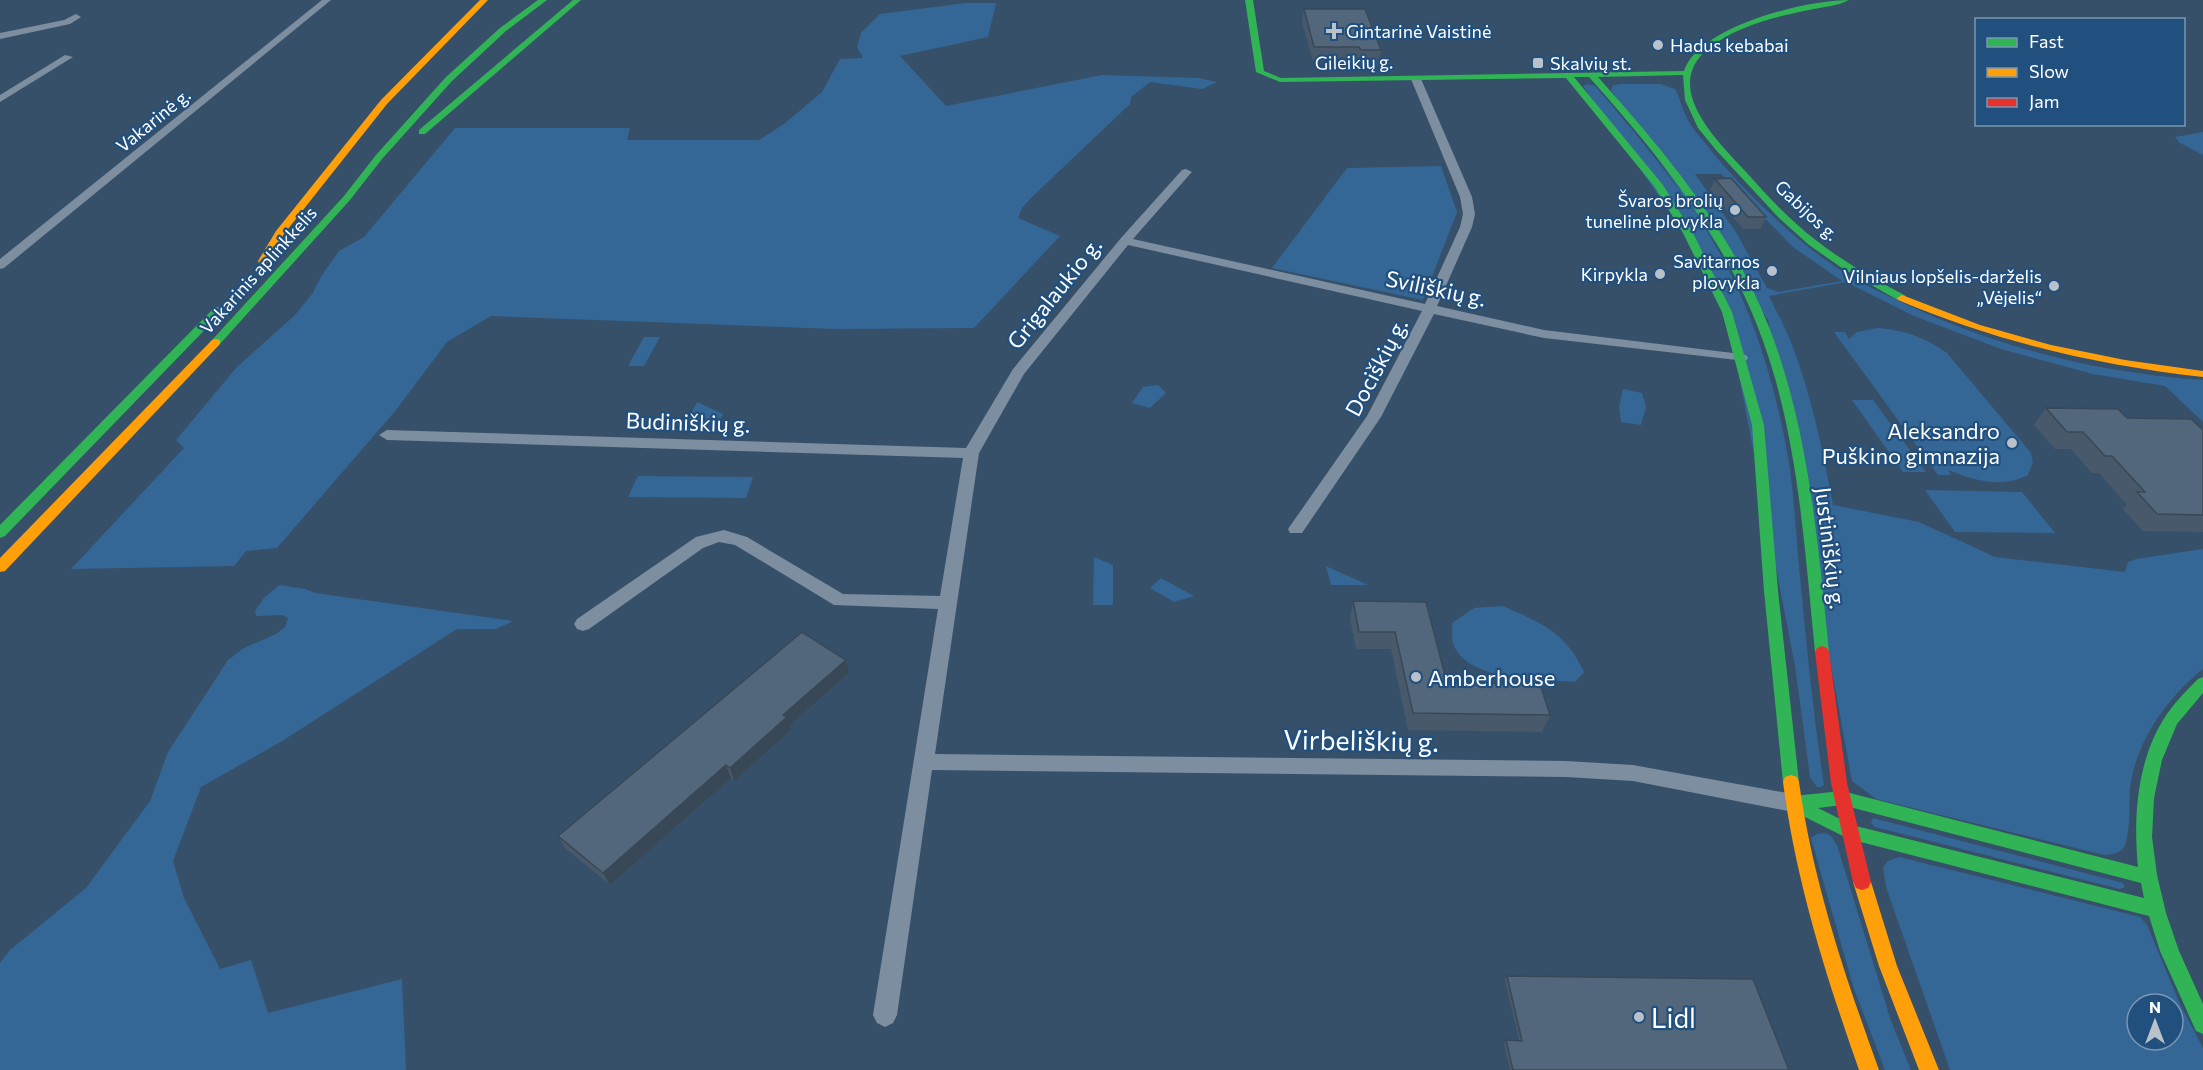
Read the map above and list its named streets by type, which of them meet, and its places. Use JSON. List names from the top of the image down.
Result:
{
  "streets": {
    "main road": [
      "Gileikių g.",
      "Gabijos g.",
      "Vakarinis aplinkkelis",
      "Justiniškių g."
    ],
    "street": [
      "Vakarinė g.",
      "Sviliškių g.",
      "Grigalaukio g.",
      "Dociškių g.",
      "Budiniškių g.",
      "Virbeliškių g."
    ]
  },
  "crossings": [
    ["Gileikių g.", "Gabijos g."],
    ["Gileikių g.", "Dociškių g."],
    ["Gileikių g.", "Justiniškių g."],
    ["Sviliškių g.", "Grigalaukio g."],
    ["Sviliškių g.", "Dociškių g."],
    ["Grigalaukio g.", "Budiniškių g."],
    ["Grigalaukio g.", "Virbeliškių g."]
  ],
  "places": {
    "health": ["Gintarinė Vaistinė"],
    "other": [
      "Hadus kebabai",
      "Švaros brolių tunelinė plovykla",
      "Savitarnos plovykla",
      "Kirpykla",
      "Vilniaus lopšelis-darželis „Vėjelis“",
      "Aleksandro Puškino gimnazija",
      "Amberhouse",
      "Lidl"
    ],
    "transit": ["Skalvių st."]
  },
  "legend": ["Fast", "Slow", "Jam"],
  "north": "top"
}
